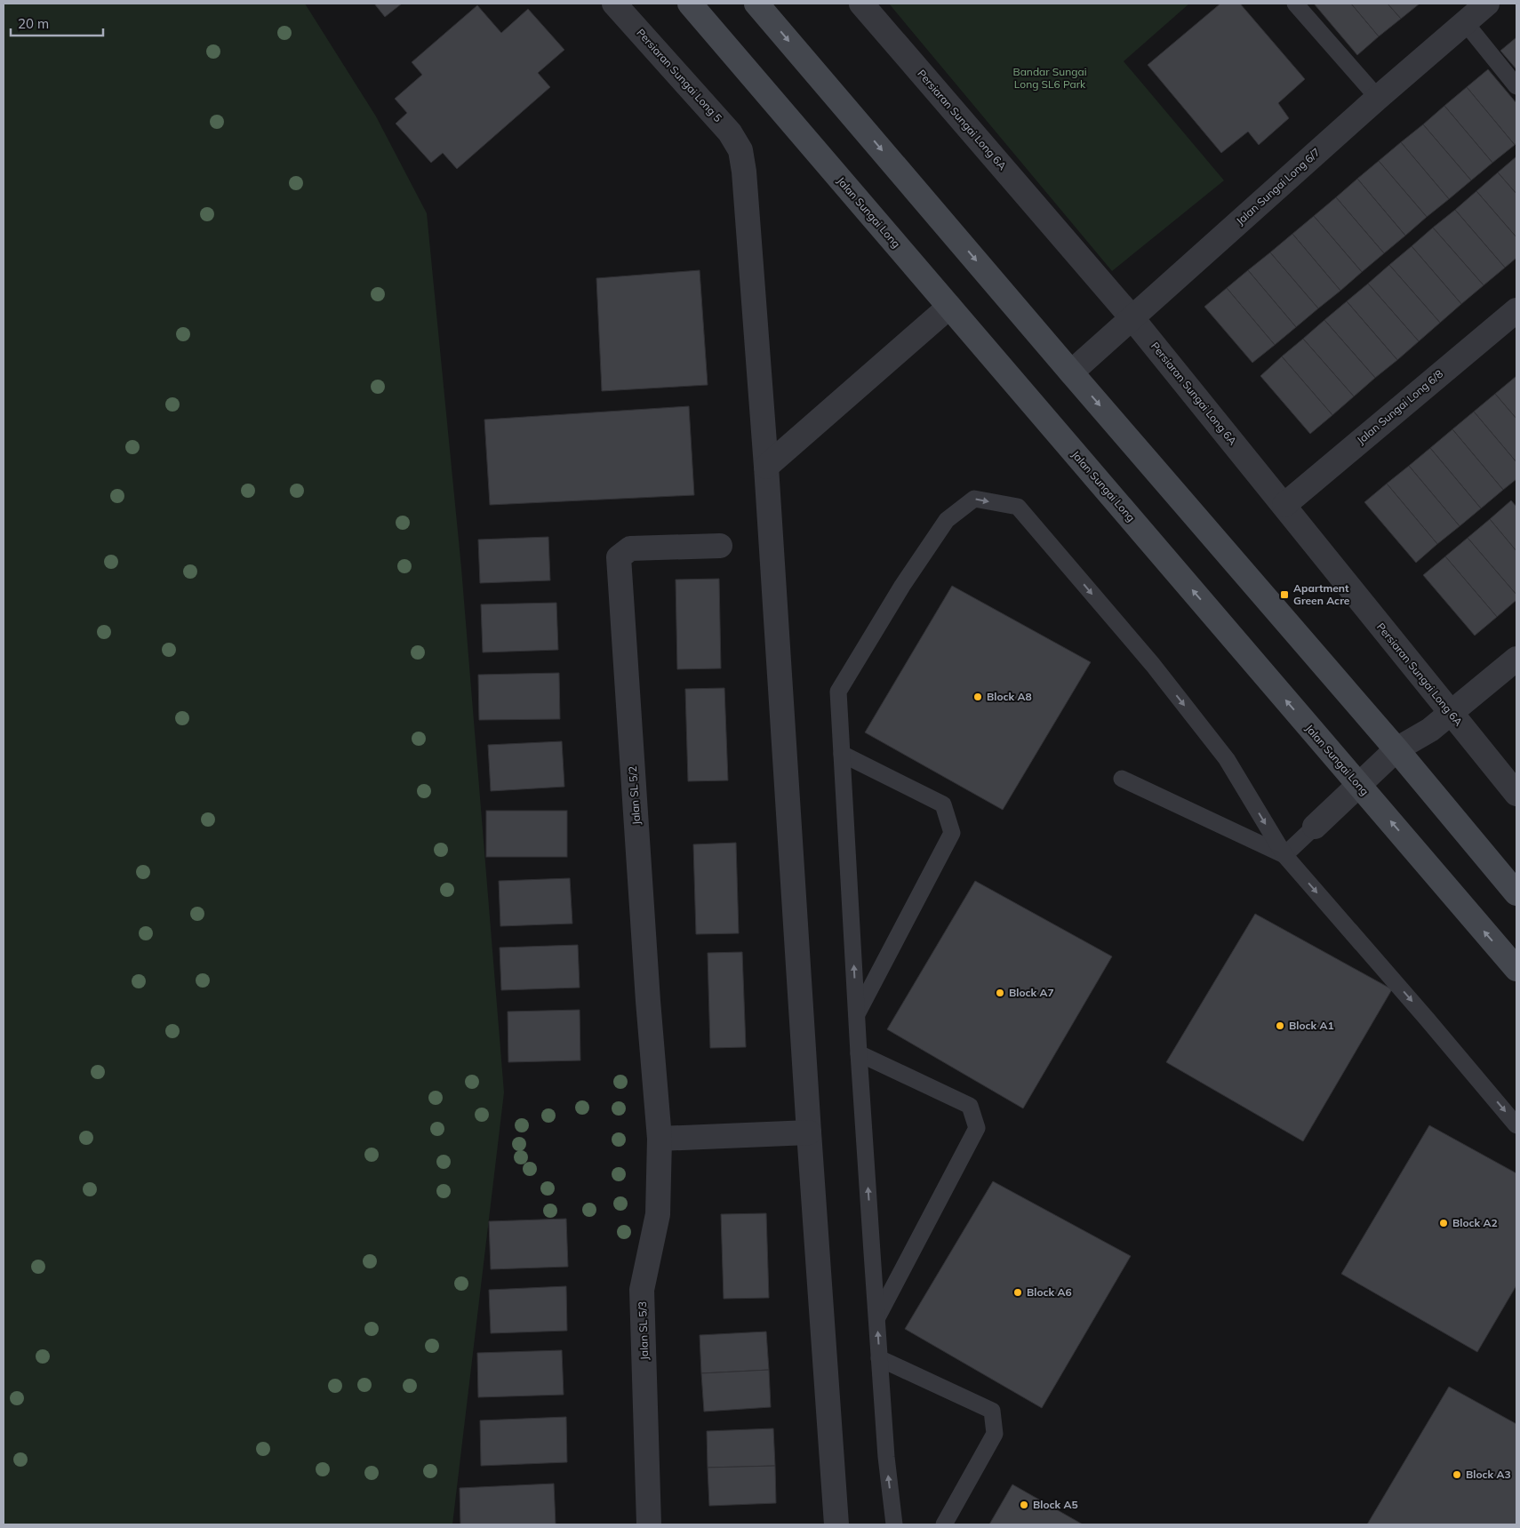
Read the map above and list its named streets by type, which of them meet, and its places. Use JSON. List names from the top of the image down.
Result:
{
  "streets": {
    "street": [
      "Persiaran Sungai Long 5",
      "Persiaran Sungai Long 6A",
      "Jalan Sungai Long 6/7",
      "Jalan Sungai Long",
      "Jalan Sungai Long 6/8",
      "Jalan SL 5/2",
      "Jalan SL 5/3"
    ]
  },
  "crossings": [
    ["Persiaran Sungai Long 6A", "Jalan Sungai Long 6/7"],
    ["Persiaran Sungai Long 6A", "Jalan Sungai Long 6/8"],
    ["Jalan SL 5/2", "Jalan SL 5/3"]
  ],
  "parks": ["Bandar Sungai Long SL6 Park"],
  "places": {
    "transit": ["Apartment Green Acre"],
    "other": [
      "Block A8",
      "Block A7",
      "Block A1",
      "Block A2",
      "Block A6",
      "Block A3",
      "Block A5"
    ]
  },
  "scale_bar": "20 m"
}
